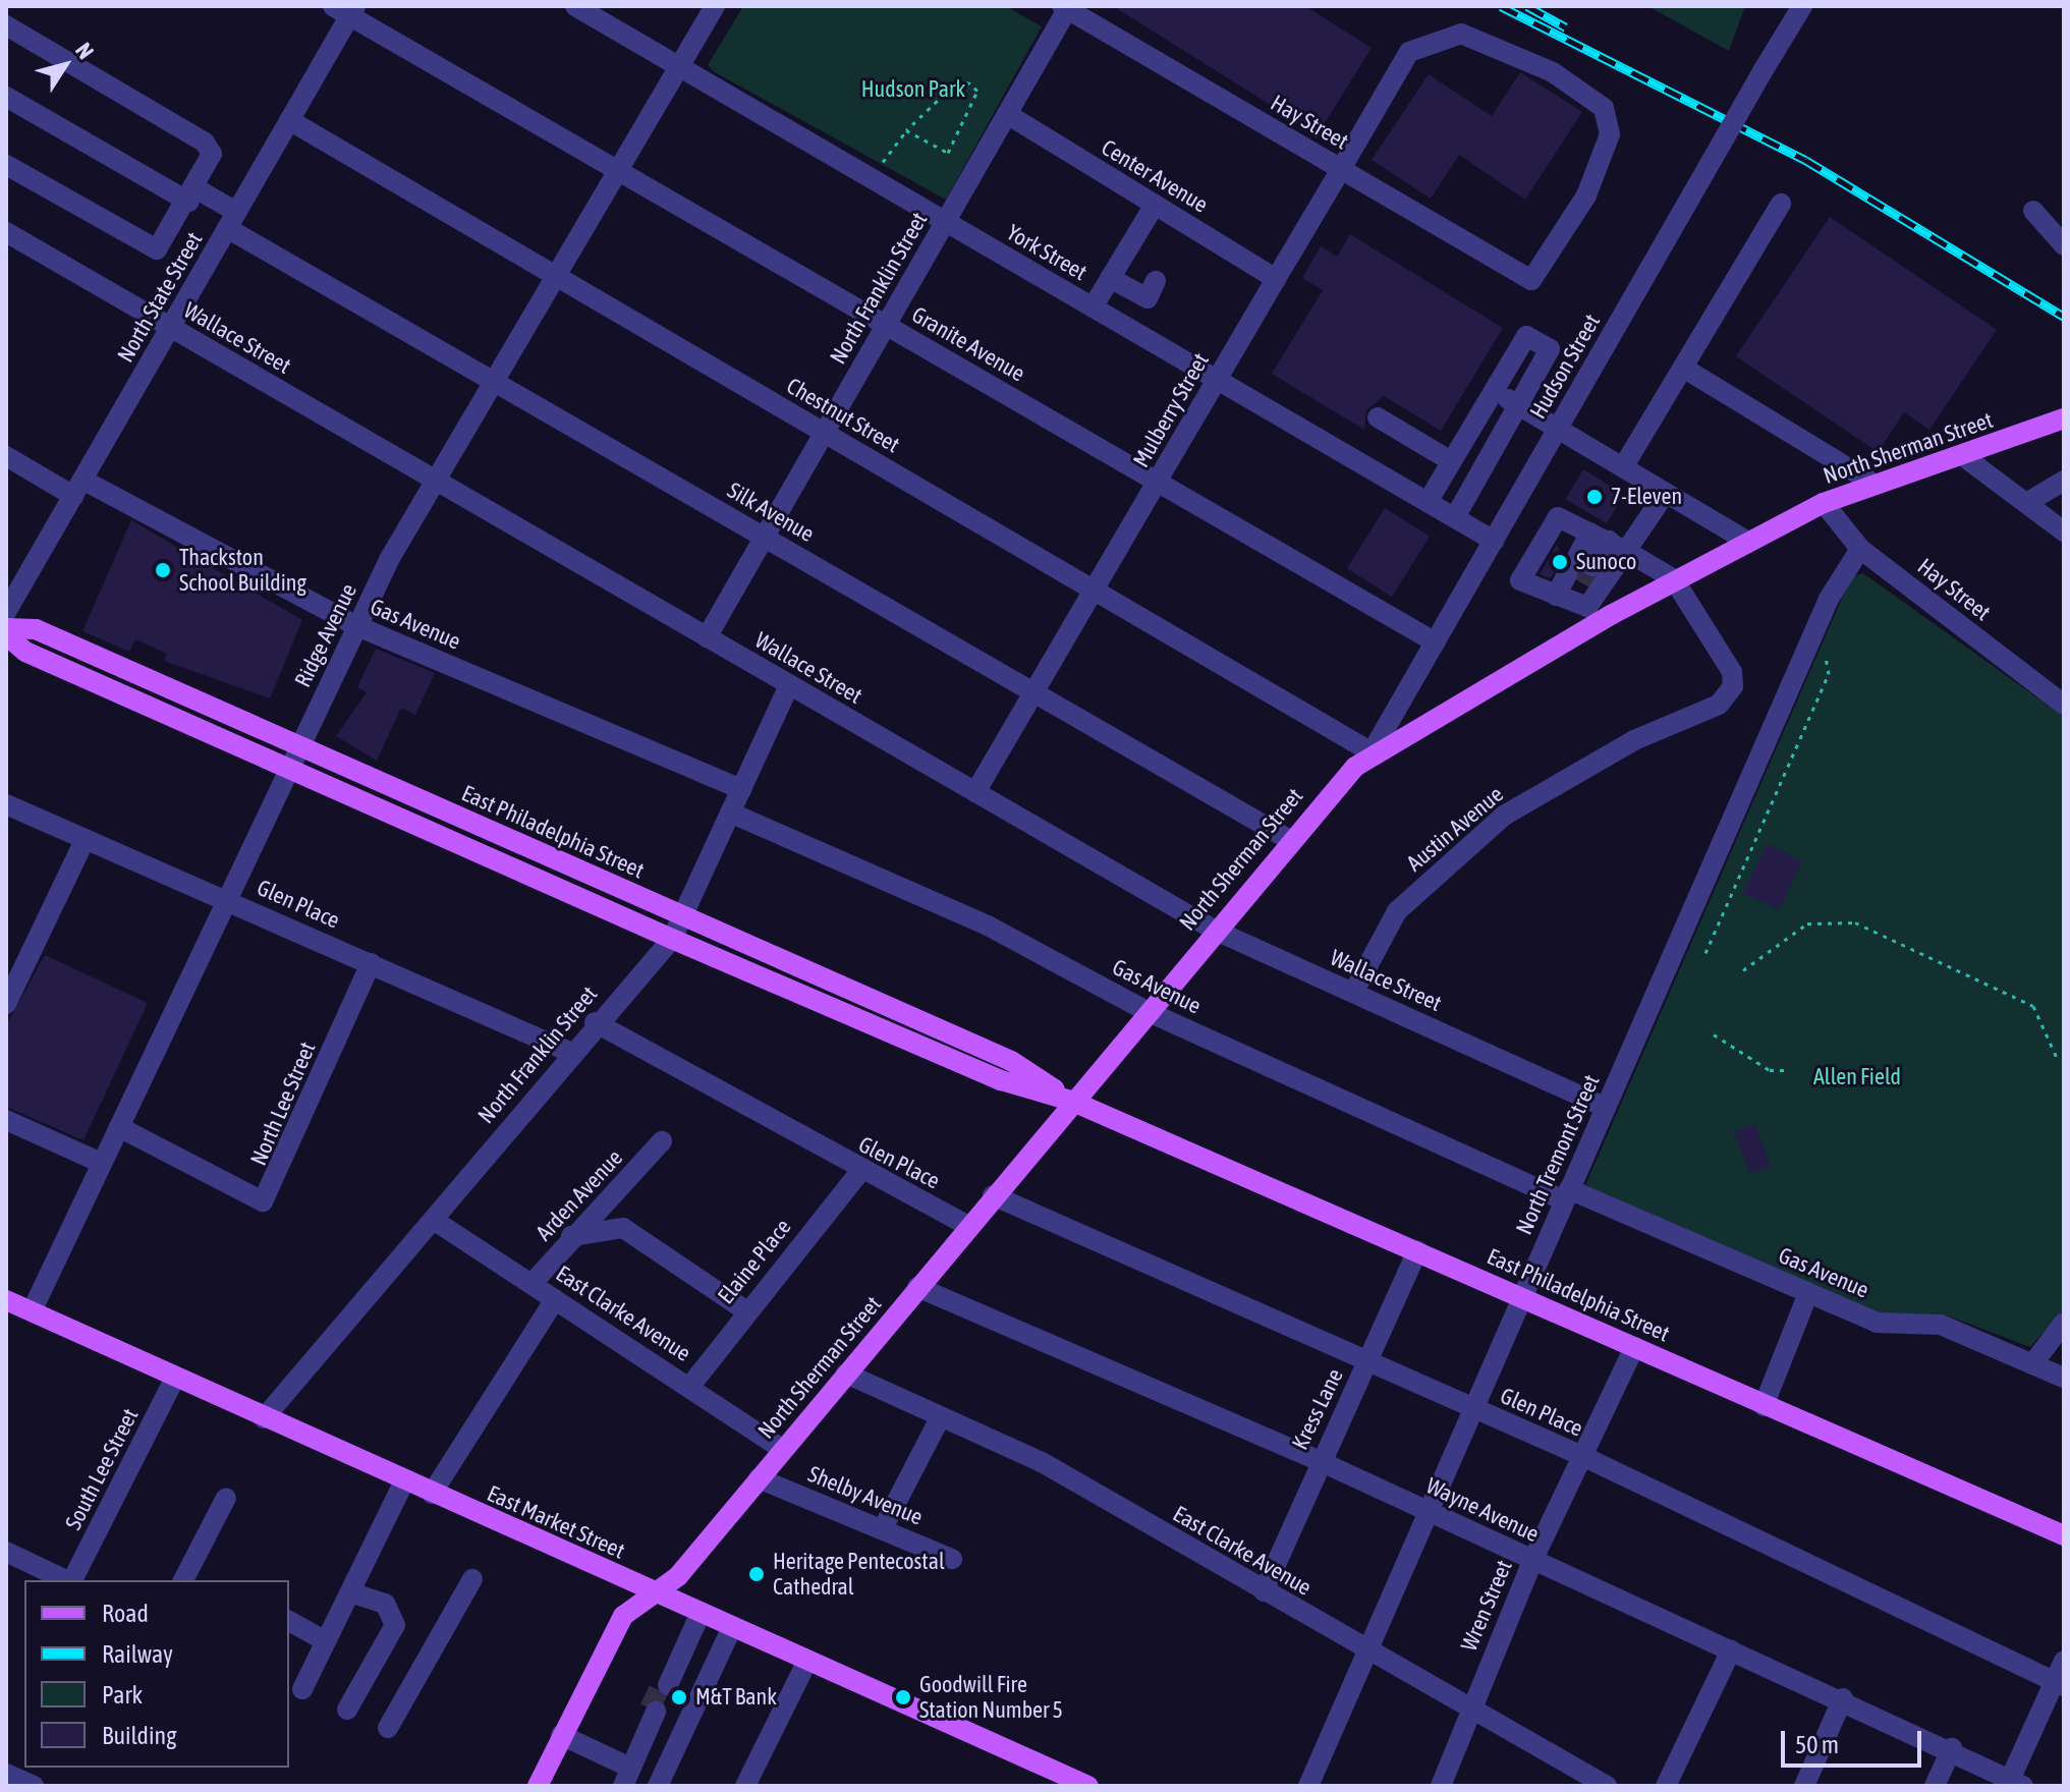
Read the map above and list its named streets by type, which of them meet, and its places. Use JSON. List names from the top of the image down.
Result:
{
  "streets": {
    "main road": ["North Sherman Street", "East Philadelphia Street", "East Market Street"],
    "street": [
      "Hay Street",
      "Center Avenue",
      "York Street",
      "North Franklin Street",
      "North State Street",
      "Wallace Street",
      "Granite Avenue",
      "Hudson Street",
      "Mulberry Street",
      "Chestnut Street",
      "Silk Avenue",
      "Gas Avenue",
      "Ridge Avenue",
      "Austin Avenue",
      "Glen Place",
      "North Lee Street",
      "North Tremont Street",
      "Arden Avenue",
      "Elaine Place",
      "East Clarke Avenue",
      "Kress Lane",
      "South Lee Street",
      "Shelby Avenue",
      "Wayne Avenue",
      "Wren Street"
    ]
  },
  "crossings": [
    ["Hay Street", "North Franklin Street"],
    ["Hay Street", "Mulberry Street"],
    ["Hay Street", "North Sherman Street"],
    ["Hay Street", "North Tremont Street"],
    ["Center Avenue", "North Franklin Street"],
    ["Center Avenue", "Mulberry Street"],
    ["York Street", "North Franklin Street"],
    ["York Street", "Hudson Street"],
    ["York Street", "Mulberry Street"],
    ["York Street", "Ridge Avenue"],
    ["North Franklin Street", "Wallace Street"],
    ["North Franklin Street", "Granite Avenue"],
    ["North Franklin Street", "Chestnut Street"],
    ["North Franklin Street", "Silk Avenue"],
    ["North Franklin Street", "Gas Avenue"],
    ["North Franklin Street", "East Philadelphia Street"],
    ["North Franklin Street", "Glen Place"],
    ["North Franklin Street", "East Clarke Avenue"],
    ["North Franklin Street", "East Market Street"],
    ["North State Street", "Wallace Street"],
    ["North State Street", "Granite Avenue"],
    ["North State Street", "Chestnut Street"],
    ["North State Street", "Silk Avenue"],
    ["North State Street", "Gas Avenue"],
    ["Wallace Street", "Mulberry Street"],
    ["Wallace Street", "North Sherman Street"],
    ["Wallace Street", "Ridge Avenue"],
    ["Wallace Street", "Austin Avenue"],
    ["Wallace Street", "North Tremont Street"],
    ["Granite Avenue", "Hudson Street"],
    ["Granite Avenue", "Mulberry Street"],
    ["Granite Avenue", "Ridge Avenue"],
    ["Hudson Street", "Chestnut Street"],
    ["Hudson Street", "North Sherman Street"],
    ["Mulberry Street", "Chestnut Street"],
    ["Mulberry Street", "Silk Avenue"],
    ["Chestnut Street", "North Sherman Street"],
    ["Chestnut Street", "Ridge Avenue"],
    ["North Sherman Street", "Silk Avenue"],
    ["North Sherman Street", "Gas Avenue"],
    ["North Sherman Street", "Austin Avenue"],
    ["North Sherman Street", "East Philadelphia Street"],
    ["North Sherman Street", "Glen Place"],
    ["North Sherman Street", "East Clarke Avenue"],
    ["North Sherman Street", "Shelby Avenue"],
    ["North Sherman Street", "Wayne Avenue"],
    ["North Sherman Street", "East Market Street"],
    ["Silk Avenue", "Ridge Avenue"],
    ["Gas Avenue", "Ridge Avenue"],
    ["Gas Avenue", "North Tremont Street"],
    ["Ridge Avenue", "East Philadelphia Street"],
    ["Ridge Avenue", "Glen Place"],
    ["Ridge Avenue", "North Lee Street"],
    ["Ridge Avenue", "East Market Street"],
    ["East Philadelphia Street", "North Tremont Street"],
    ["East Philadelphia Street", "Kress Lane"],
    ["East Philadelphia Street", "Wren Street"],
    ["Glen Place", "North Lee Street"],
    ["Glen Place", "North Tremont Street"],
    ["Glen Place", "Elaine Place"],
    ["Glen Place", "Kress Lane"],
    ["Glen Place", "Wren Street"],
    ["North Tremont Street", "East Clarke Avenue"],
    ["North Tremont Street", "Wayne Avenue"],
    ["Arden Avenue", "East Clarke Avenue"],
    ["Elaine Place", "East Clarke Avenue"],
    ["East Clarke Avenue", "Kress Lane"],
    ["East Clarke Avenue", "Wren Street"],
    ["Kress Lane", "Wayne Avenue"],
    ["South Lee Street", "East Market Street"],
    ["Wayne Avenue", "Wren Street"]
  ],
  "parks": ["Hudson Park", "Allen Field"],
  "places": [
    "7-Eleven",
    "Sunoco",
    "Thackston School Building",
    "Heritage Pentecostal Cathedral",
    "M&T Bank",
    "Goodwill Fire Station Number 5"
  ],
  "legend": [
    "Road",
    "Railway",
    "Park",
    "Building"
  ],
  "scale_bar": "50 m",
  "north": "top right"
}
